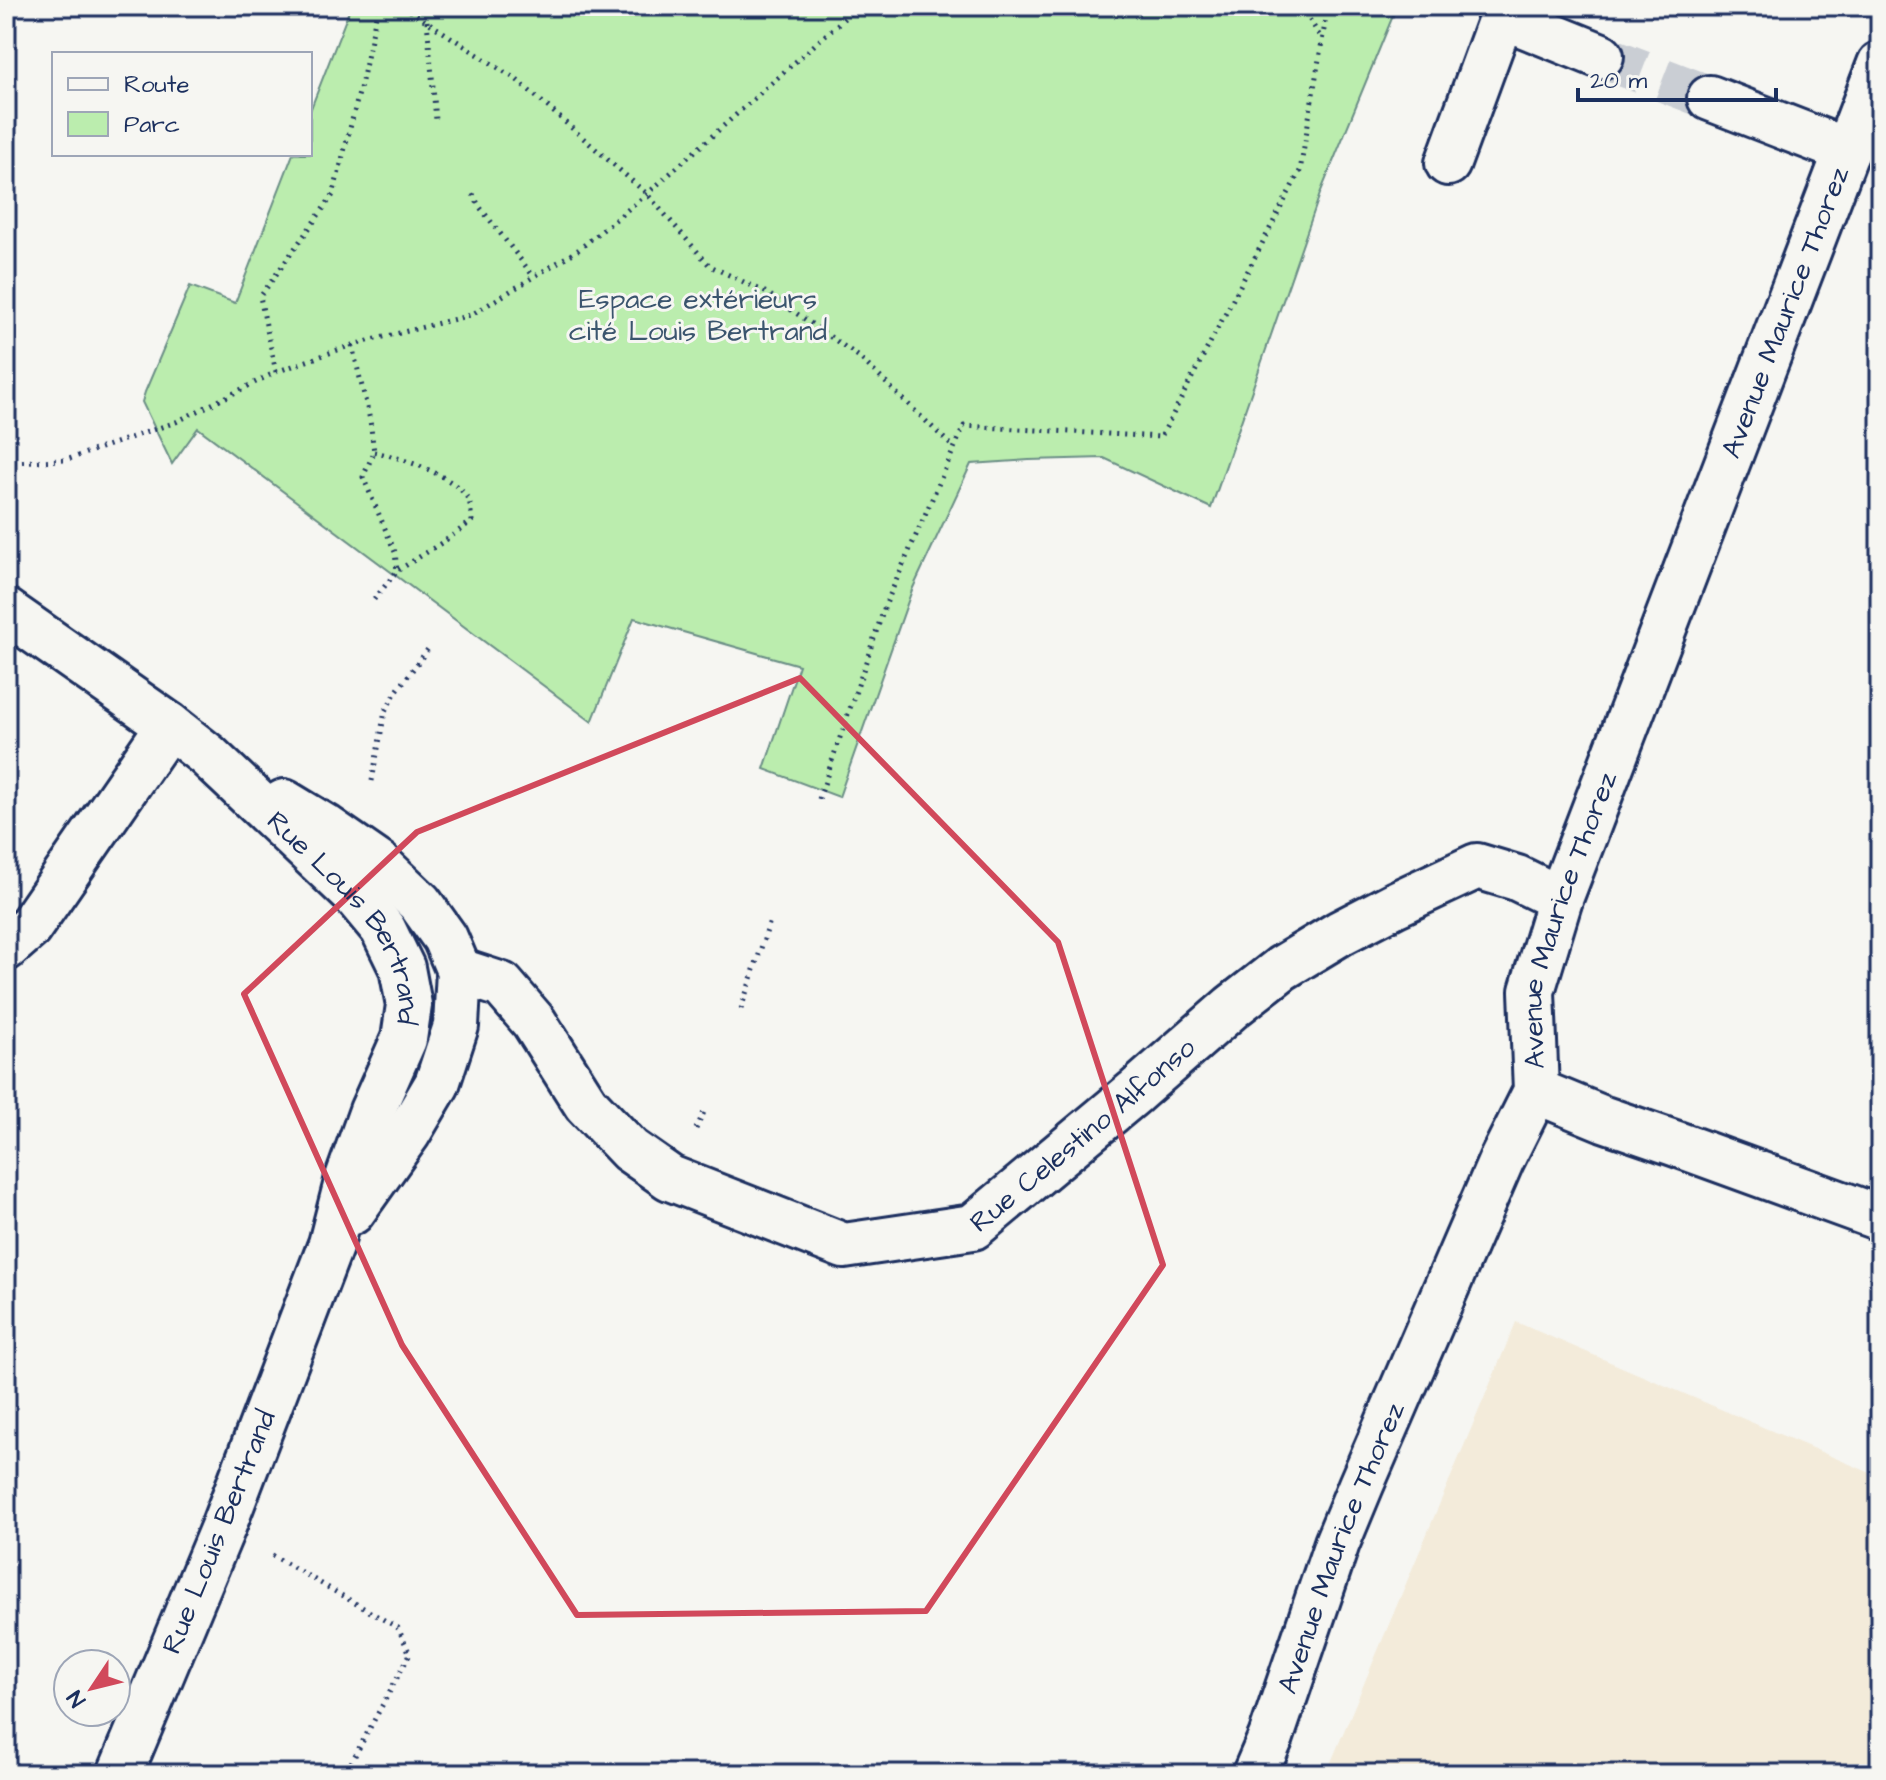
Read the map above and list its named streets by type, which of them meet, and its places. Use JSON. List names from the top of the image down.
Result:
{
  "streets": {
    "main road": ["Avenue Maurice Thorez", "Rue Louis Bertrand", "Rue Celestino Alfonso"]
  },
  "crossings": [
    ["Avenue Maurice Thorez", "Rue Celestino Alfonso"],
    ["Rue Louis Bertrand", "Rue Celestino Alfonso"]
  ],
  "parks": ["Espace extérieurs cité Louis Bertrand"],
  "legend": ["Route", "Parc"],
  "scale_bar": "20 m",
  "north": "bottom left"
}
